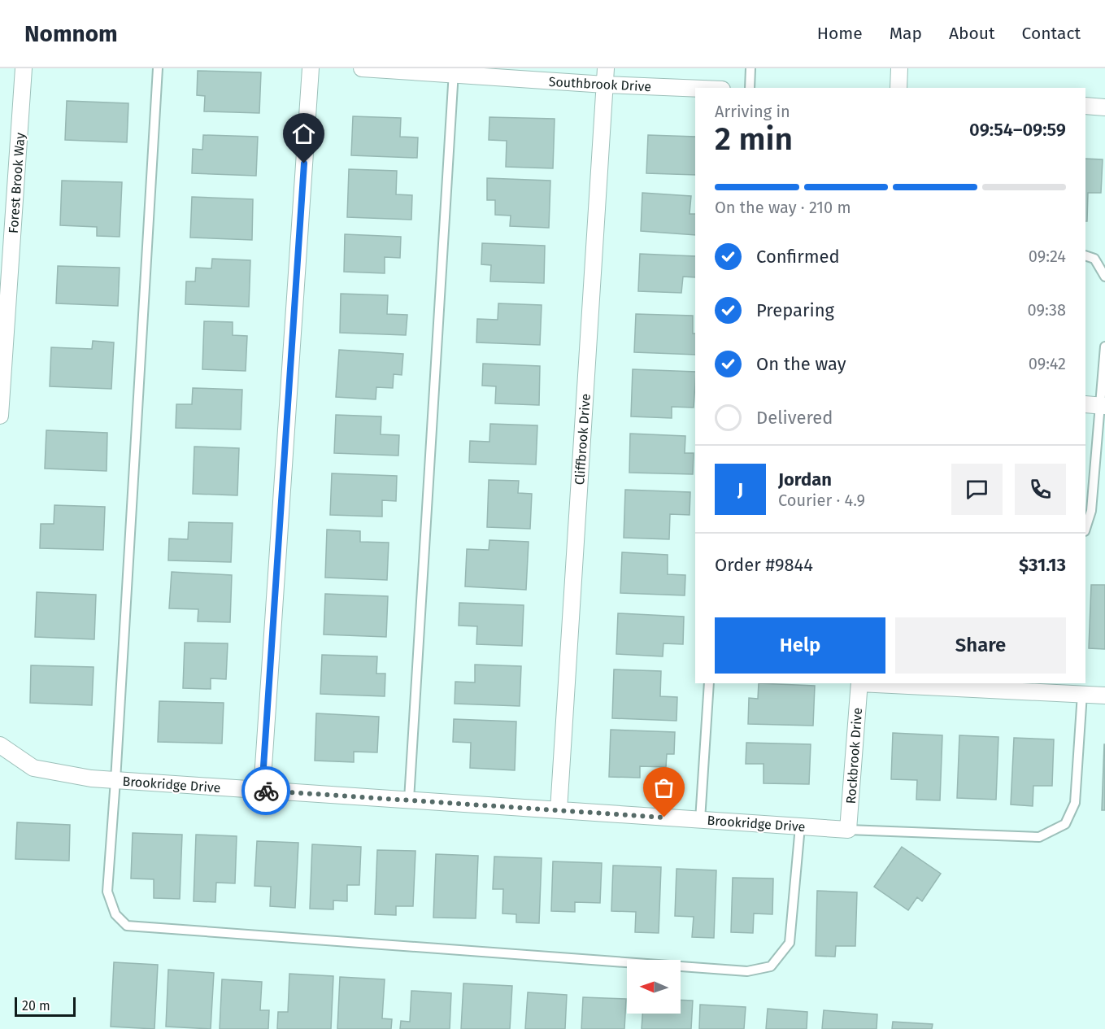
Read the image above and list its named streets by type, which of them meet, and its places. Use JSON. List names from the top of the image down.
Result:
{
  "streets": {
    "street": [
      "Southbrook Drive",
      "Forest Brook Way",
      "Cliffbrook Drive",
      "Rockbrook Drive",
      "Brookridge Drive"
    ]
  },
  "crossings": [
    ["Southbrook Drive", "Cliffbrook Drive"],
    ["Cliffbrook Drive", "Brookridge Drive"],
    ["Rockbrook Drive", "Brookridge Drive"]
  ],
  "scale_bar": "20 m",
  "north": "left",
  "page": {
    "header": "Nomnom",
    "nav": [
      "Home",
      "Map",
      "About",
      "Contact"
    ],
    "heading": ["2 min", "Arriving in", "09:54–09:59"],
    "panel": [
      "Jordan",
      "Courier · 4.9",
      "Order #9844",
      "$31.13"
    ],
    "bar": "On the way · 210 m",
    "list": [
      ["Confirmed", "09:24"],
      ["Preparing", "09:38"],
      ["On the way", "09:42"],
      "Delivered"
    ],
    "round": "J",
    "buttons": ["Help", "Share"],
    "scale": "20 m"
  }
}
